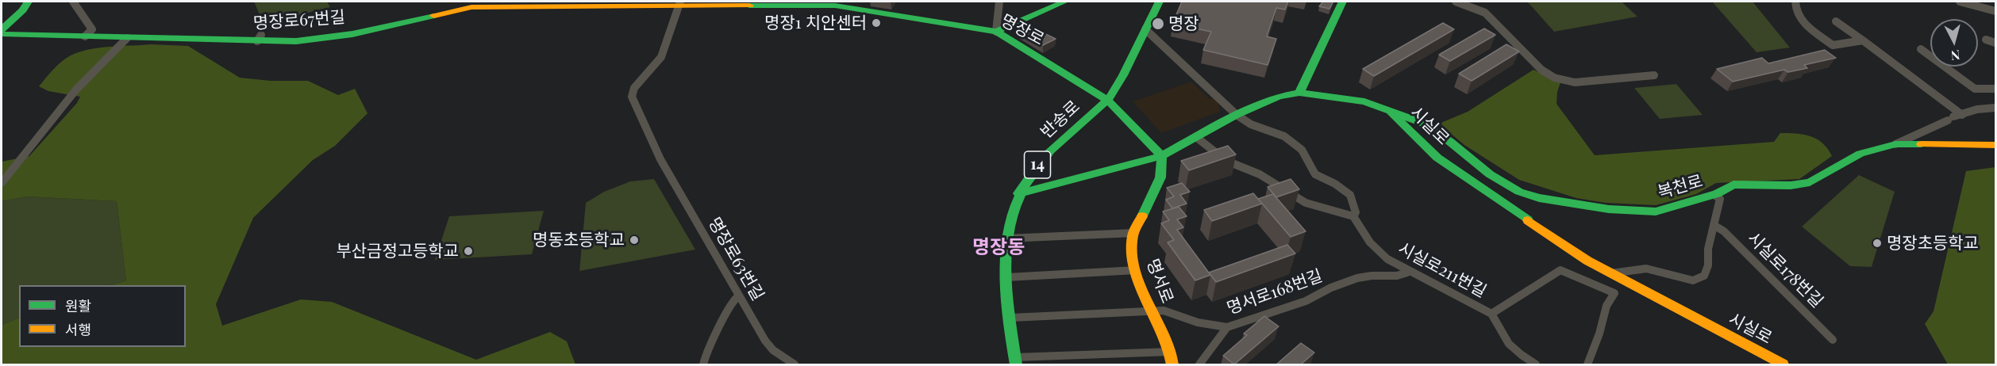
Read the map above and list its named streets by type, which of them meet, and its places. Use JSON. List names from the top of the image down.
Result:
{
  "streets": {
    "main road": [
      "명장로67번길",
      "명장로",
      "반송로",
      "시실로",
      "14",
      "복천로",
      "명서로"
    ],
    "street": [
      "명장로63번길",
      "시실로211번길",
      "시실로178번길",
      "명서로168번길"
    ]
  },
  "crossings": [
    ["명장로67번길", "명장로"],
    ["명장로", "반송로"],
    ["명장로", "시실로"],
    ["명장로", "명장로63번길"],
    ["명장로", "명서로"],
    ["반송로", "시실로"],
    ["반송로", "명서로"],
    ["시실로", "복천로"],
    ["시실로", "시실로211번길"],
    ["시실로", "명서로"],
    ["시실로211번길", "명서로168번길"],
    ["명서로", "명서로168번길"]
  ],
  "districts": ["명장동"],
  "places": [
    "명장1 치안센터",
    "명장",
    "명동초등학교",
    "명장초등학교",
    "부산금정고등학교"
  ],
  "legend": ["원활", "서행"],
  "north": "bottom"
}
